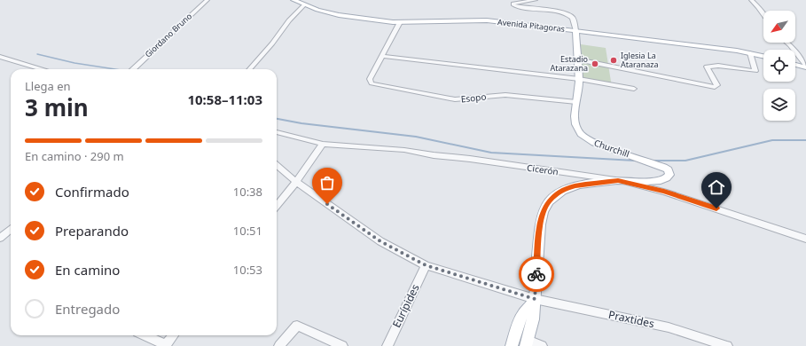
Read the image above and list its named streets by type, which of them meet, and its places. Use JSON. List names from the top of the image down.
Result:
{
  "streets": {
    "main road": ["Avenida Pitagoras", "Churchill"],
    "street": [
      "Giordano Bruno",
      "Esopo",
      "Cicerón",
      "Eurípides",
      "Praxtides"
    ]
  },
  "crossings": [
    ["Avenida Pitagoras", "Churchill"],
    ["Esopo", "Churchill"],
    ["Churchill", "Cicerón"],
    ["Eurípides", "Praxtides"]
  ],
  "places": ["Iglesia La Ataranaza", "Estadio Atarazana"],
  "north": "bottom left",
  "page": {
    "heading": ["3 min", "Llega en", "10:58–11:03"],
    "bar": "En camino · 290 m",
    "list": [
      ["Confirmado", "10:38"],
      ["Preparando", "10:51"],
      ["En camino", "10:53"],
      "Entregado"
    ]
  }
}
